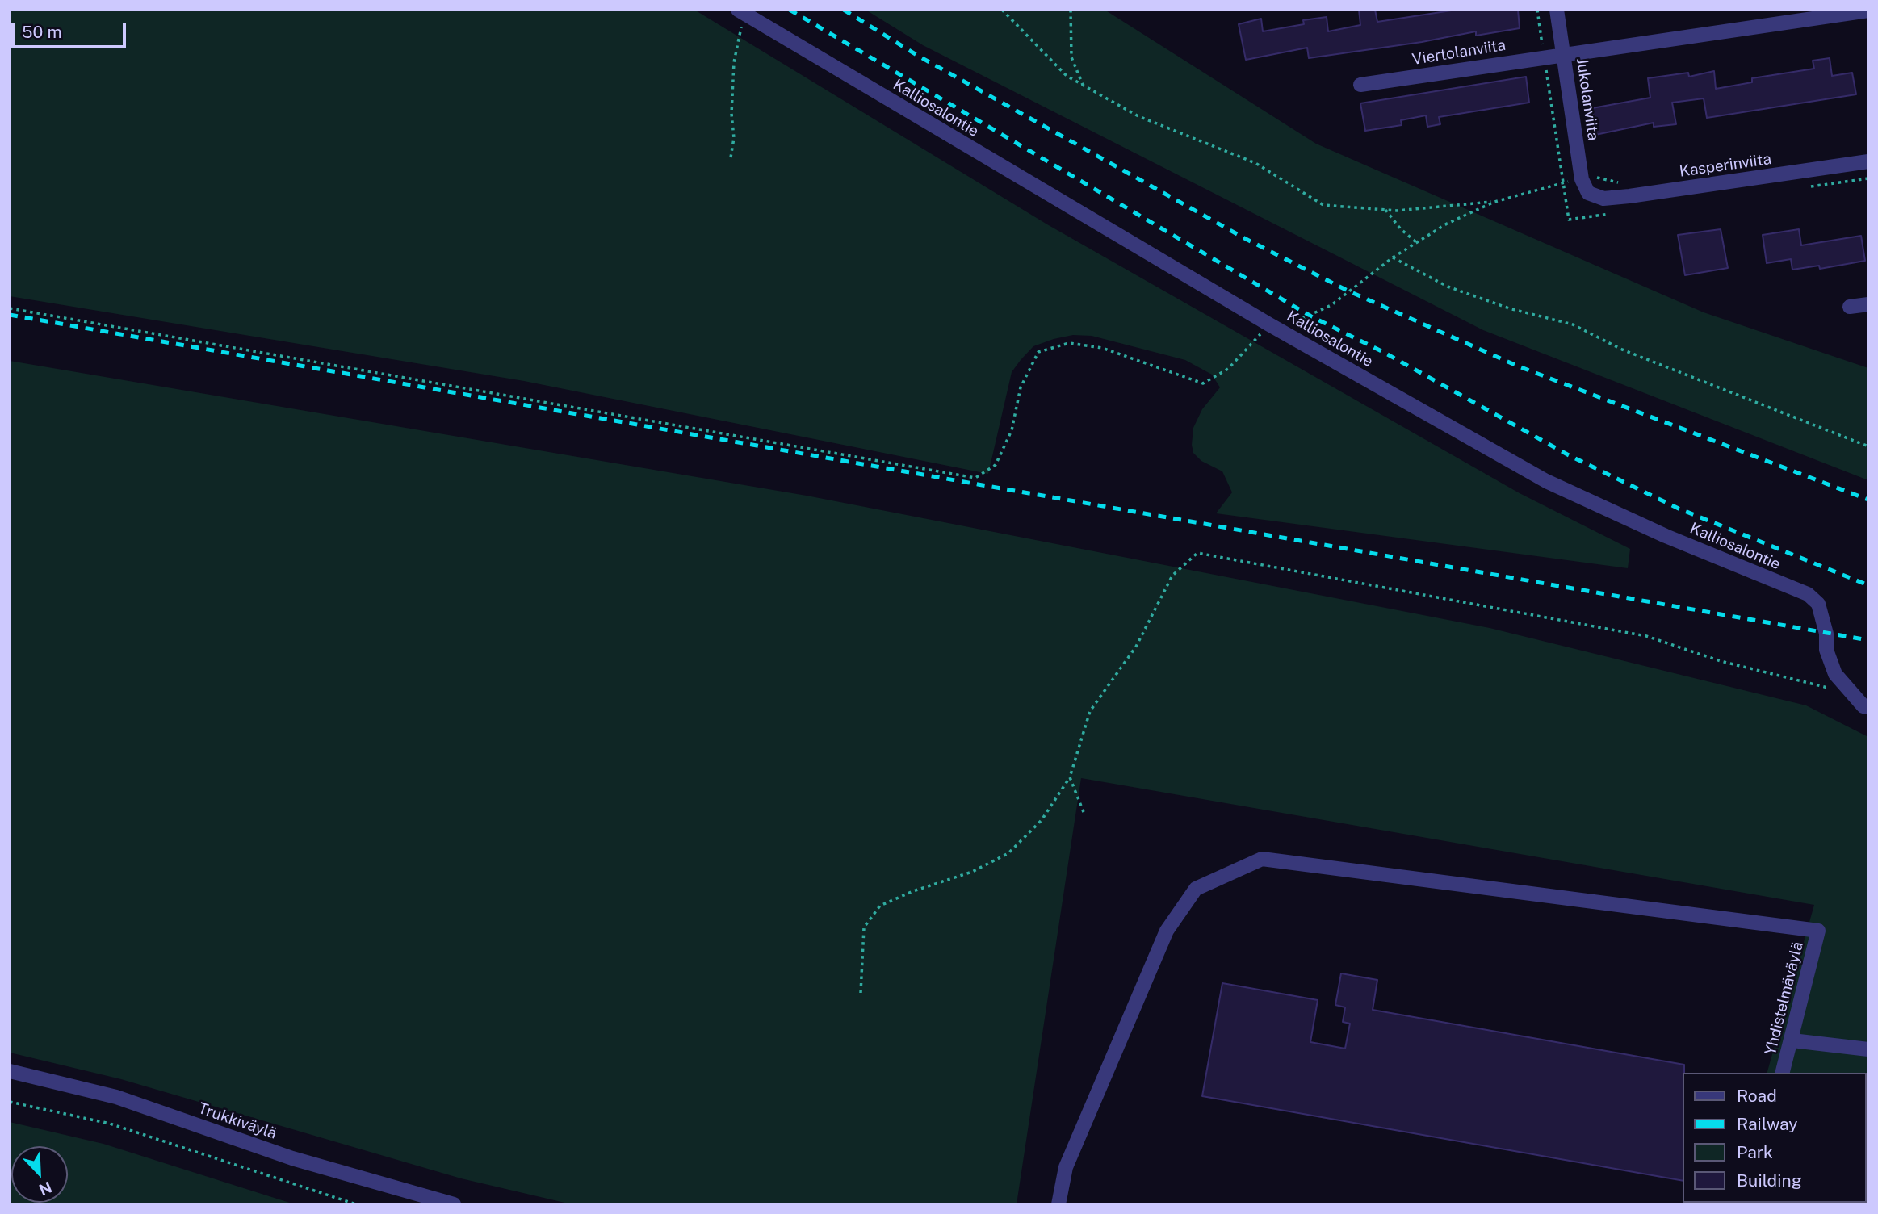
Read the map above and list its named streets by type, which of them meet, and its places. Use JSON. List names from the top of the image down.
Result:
{
  "streets": {
    "street": [
      "Viertolanviita",
      "Jukolanviita",
      "Kalliosalontie",
      "Kasperinviita",
      "Yhdistelmäväylä",
      "Trukkiväylä"
    ]
  },
  "crossings": [
    ["Viertolanviita", "Jukolanviita"],
    ["Jukolanviita", "Kasperinviita"]
  ],
  "legend": [
    "Road",
    "Railway",
    "Park",
    "Building"
  ],
  "scale_bar": "50 m",
  "north": "bottom right"
}
